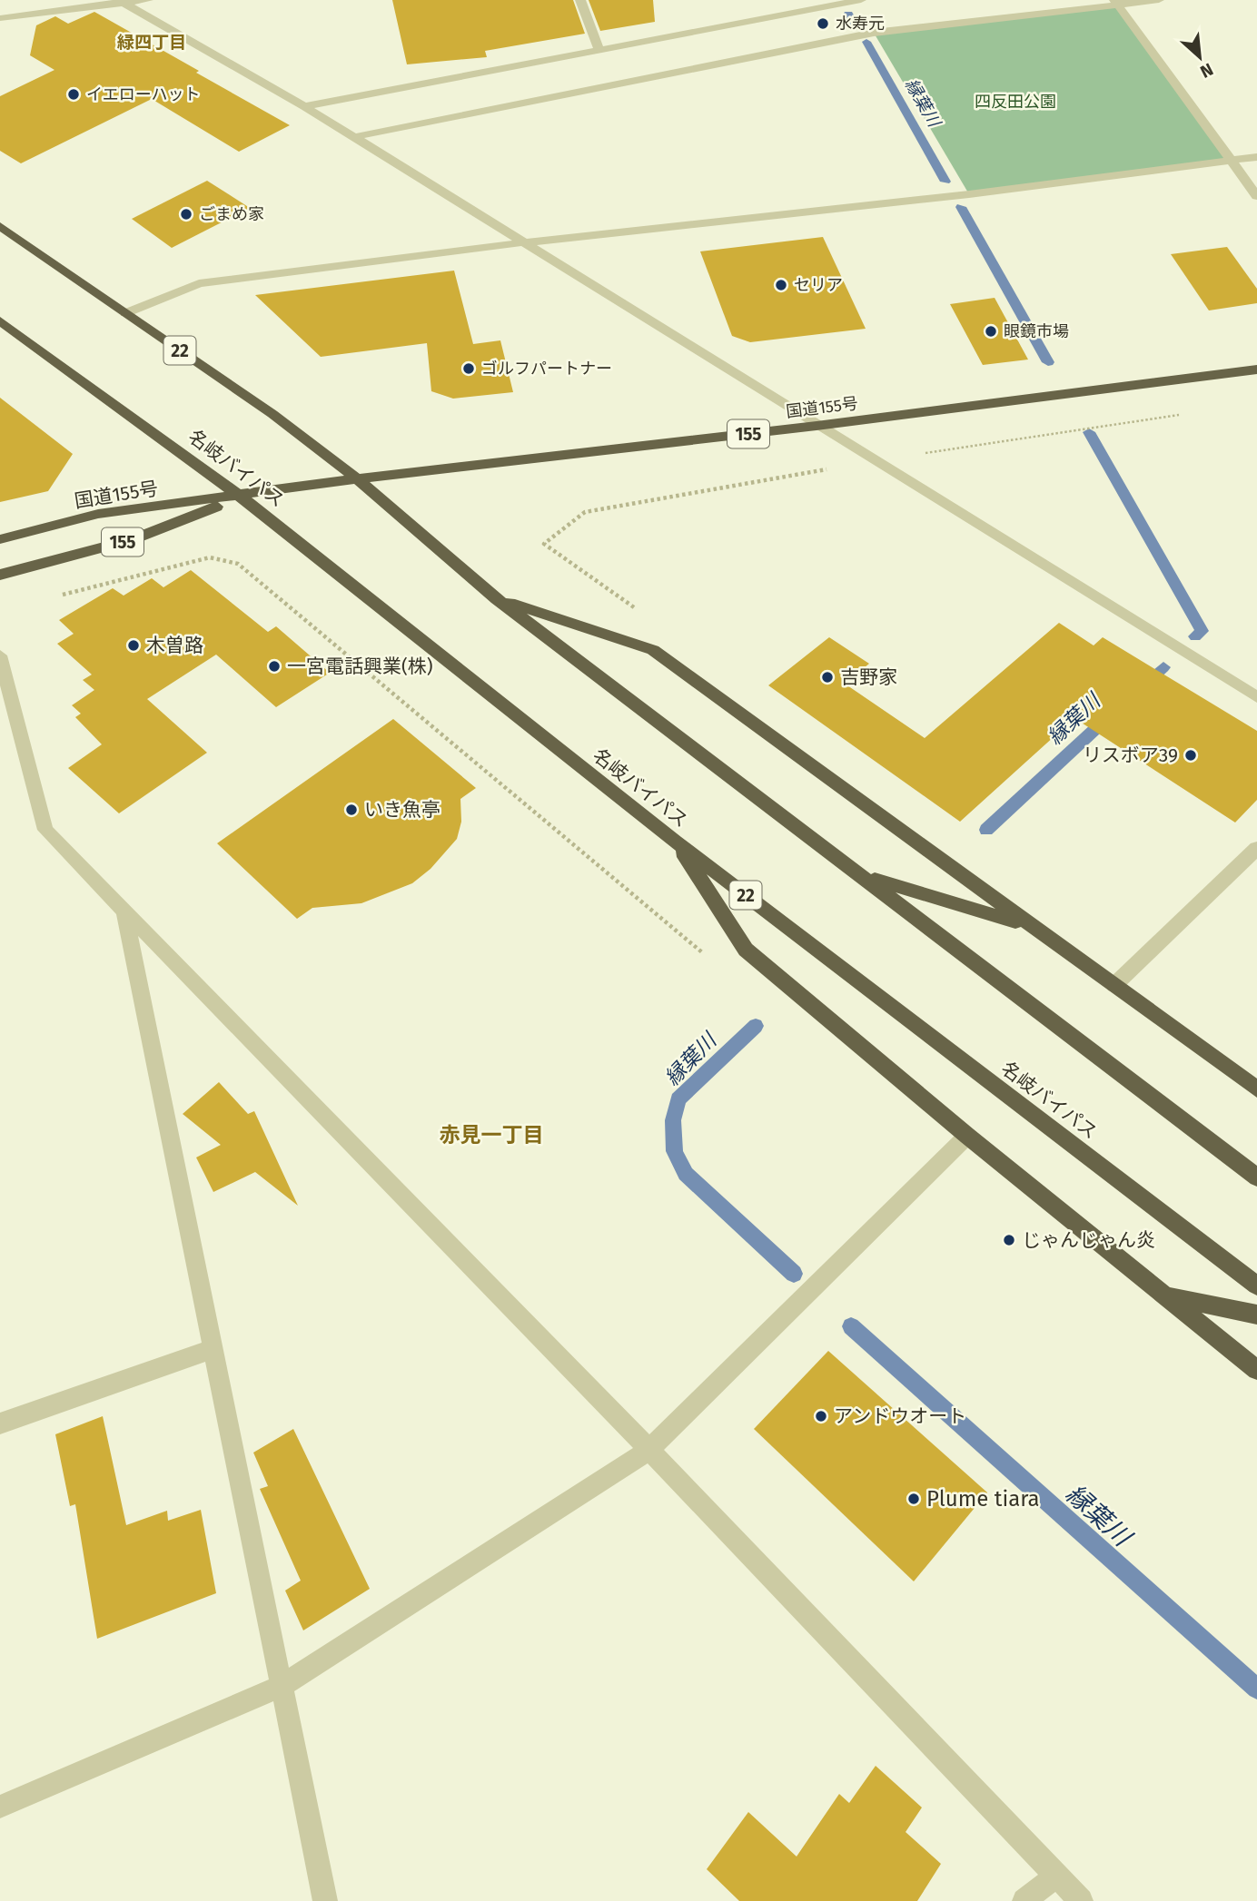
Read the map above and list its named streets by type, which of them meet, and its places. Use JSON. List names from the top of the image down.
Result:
{
  "streets": {
    "highway": [
      "22",
      "国道155号",
      "155",
      "名岐バイパス"
    ]
  },
  "crossings": [
    ["22", "国道155号"],
    ["22", "名岐バイパス"],
    ["国道155号", "名岐バイパス"]
  ],
  "districts": ["緑四丁目", "赤見一丁目"],
  "water": ["縁葉川"],
  "parks": ["四反田公園"],
  "places": [
    "水寿元",
    "イエローハット",
    "ごまめ家",
    "セリア",
    "眼鏡市場",
    "ゴルフパートナー",
    "木曽路",
    "一宮電話興業(株)",
    "吉野家",
    "リスボア39",
    "いき魚亭",
    "じゃんじゃん炎",
    "アンドウオート",
    "Plume tiara"
  ],
  "north": "bottom right"
}
